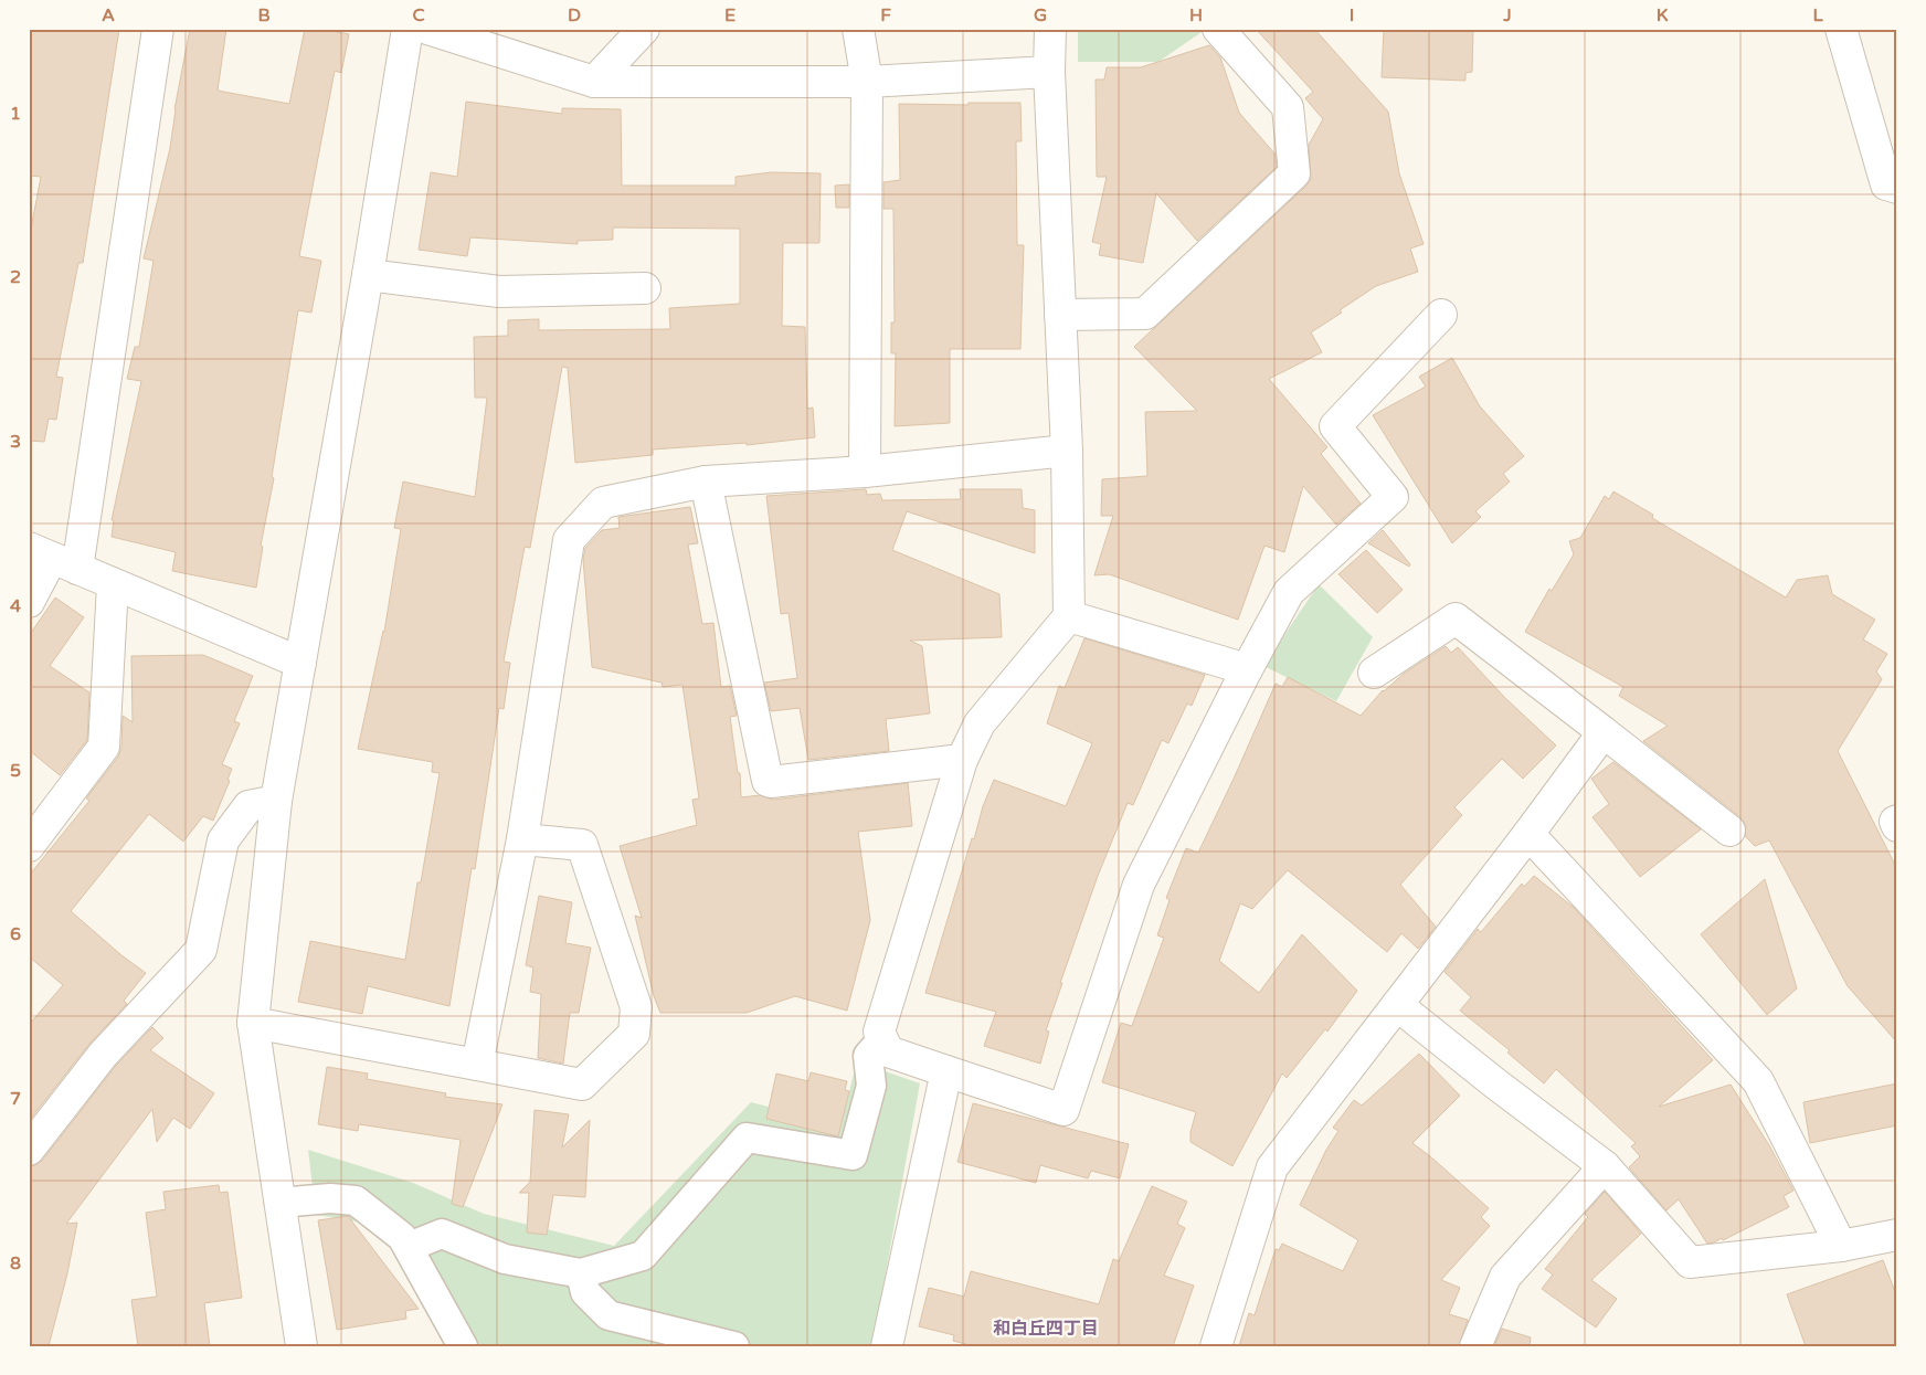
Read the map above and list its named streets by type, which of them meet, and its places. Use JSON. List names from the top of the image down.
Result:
{
  "districts": ["和白丘四丁目"],
  "grid": {
    "columns": [
      "A",
      "B",
      "C",
      "D",
      "E",
      "F",
      "G",
      "H",
      "I",
      "J",
      "K",
      "L"
    ],
    "rows": [
      "1",
      "2",
      "3",
      "4",
      "5",
      "6",
      "7",
      "8"
    ]
  }
}
